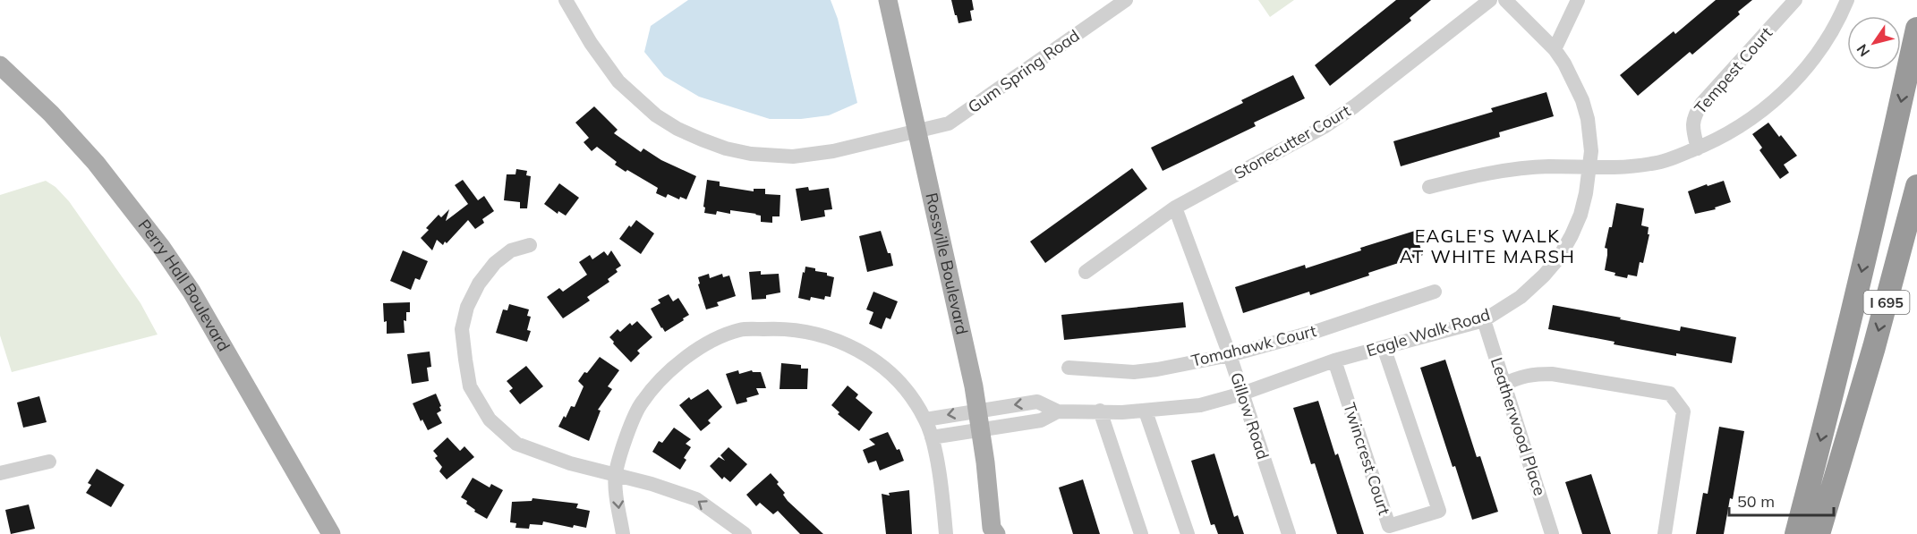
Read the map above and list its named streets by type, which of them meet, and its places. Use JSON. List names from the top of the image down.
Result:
{
  "streets": {
    "highway": ["I 695"],
    "main road": ["Rossville Boulevard", "Perry Hall Boulevard"],
    "street": [
      "Tempest Court",
      "Gum Spring Road",
      "Stonecutter Court",
      "Eagle Walk Road",
      "Tomahawk Court",
      "Gillow Road",
      "Leatherwood Place",
      "Twincrest Court"
    ]
  },
  "crossings": [
    ["Gum Spring Road", "Rossville Boulevard"],
    ["Stonecutter Court", "Gillow Road"],
    ["Rossville Boulevard", "Eagle Walk Road"],
    ["Eagle Walk Road", "Gillow Road"],
    ["Eagle Walk Road", "Leatherwood Place"],
    ["Eagle Walk Road", "Twincrest Court"],
    ["Tomahawk Court", "Gillow Road"]
  ],
  "districts": ["EAGLE'S WALK AT WHITE MARSH"],
  "scale_bar": "50 m",
  "north": "bottom left"
}
